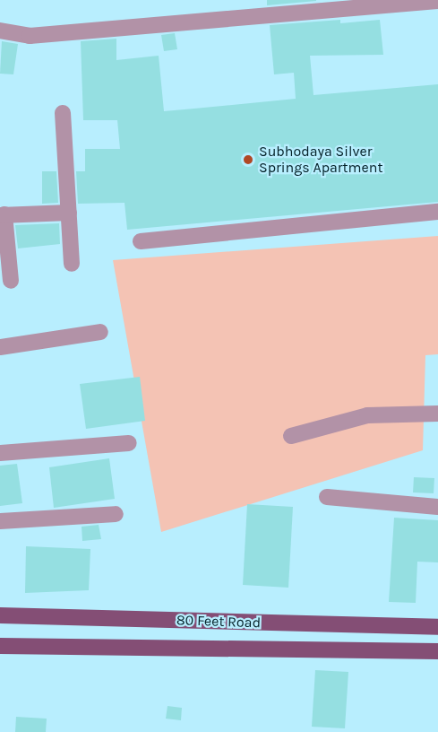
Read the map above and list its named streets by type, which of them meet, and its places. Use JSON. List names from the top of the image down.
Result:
{
  "streets": {
    "main road": ["80 Feet Road"]
  },
  "places": ["Subhodaya Silver Springs Apartment"]
}
